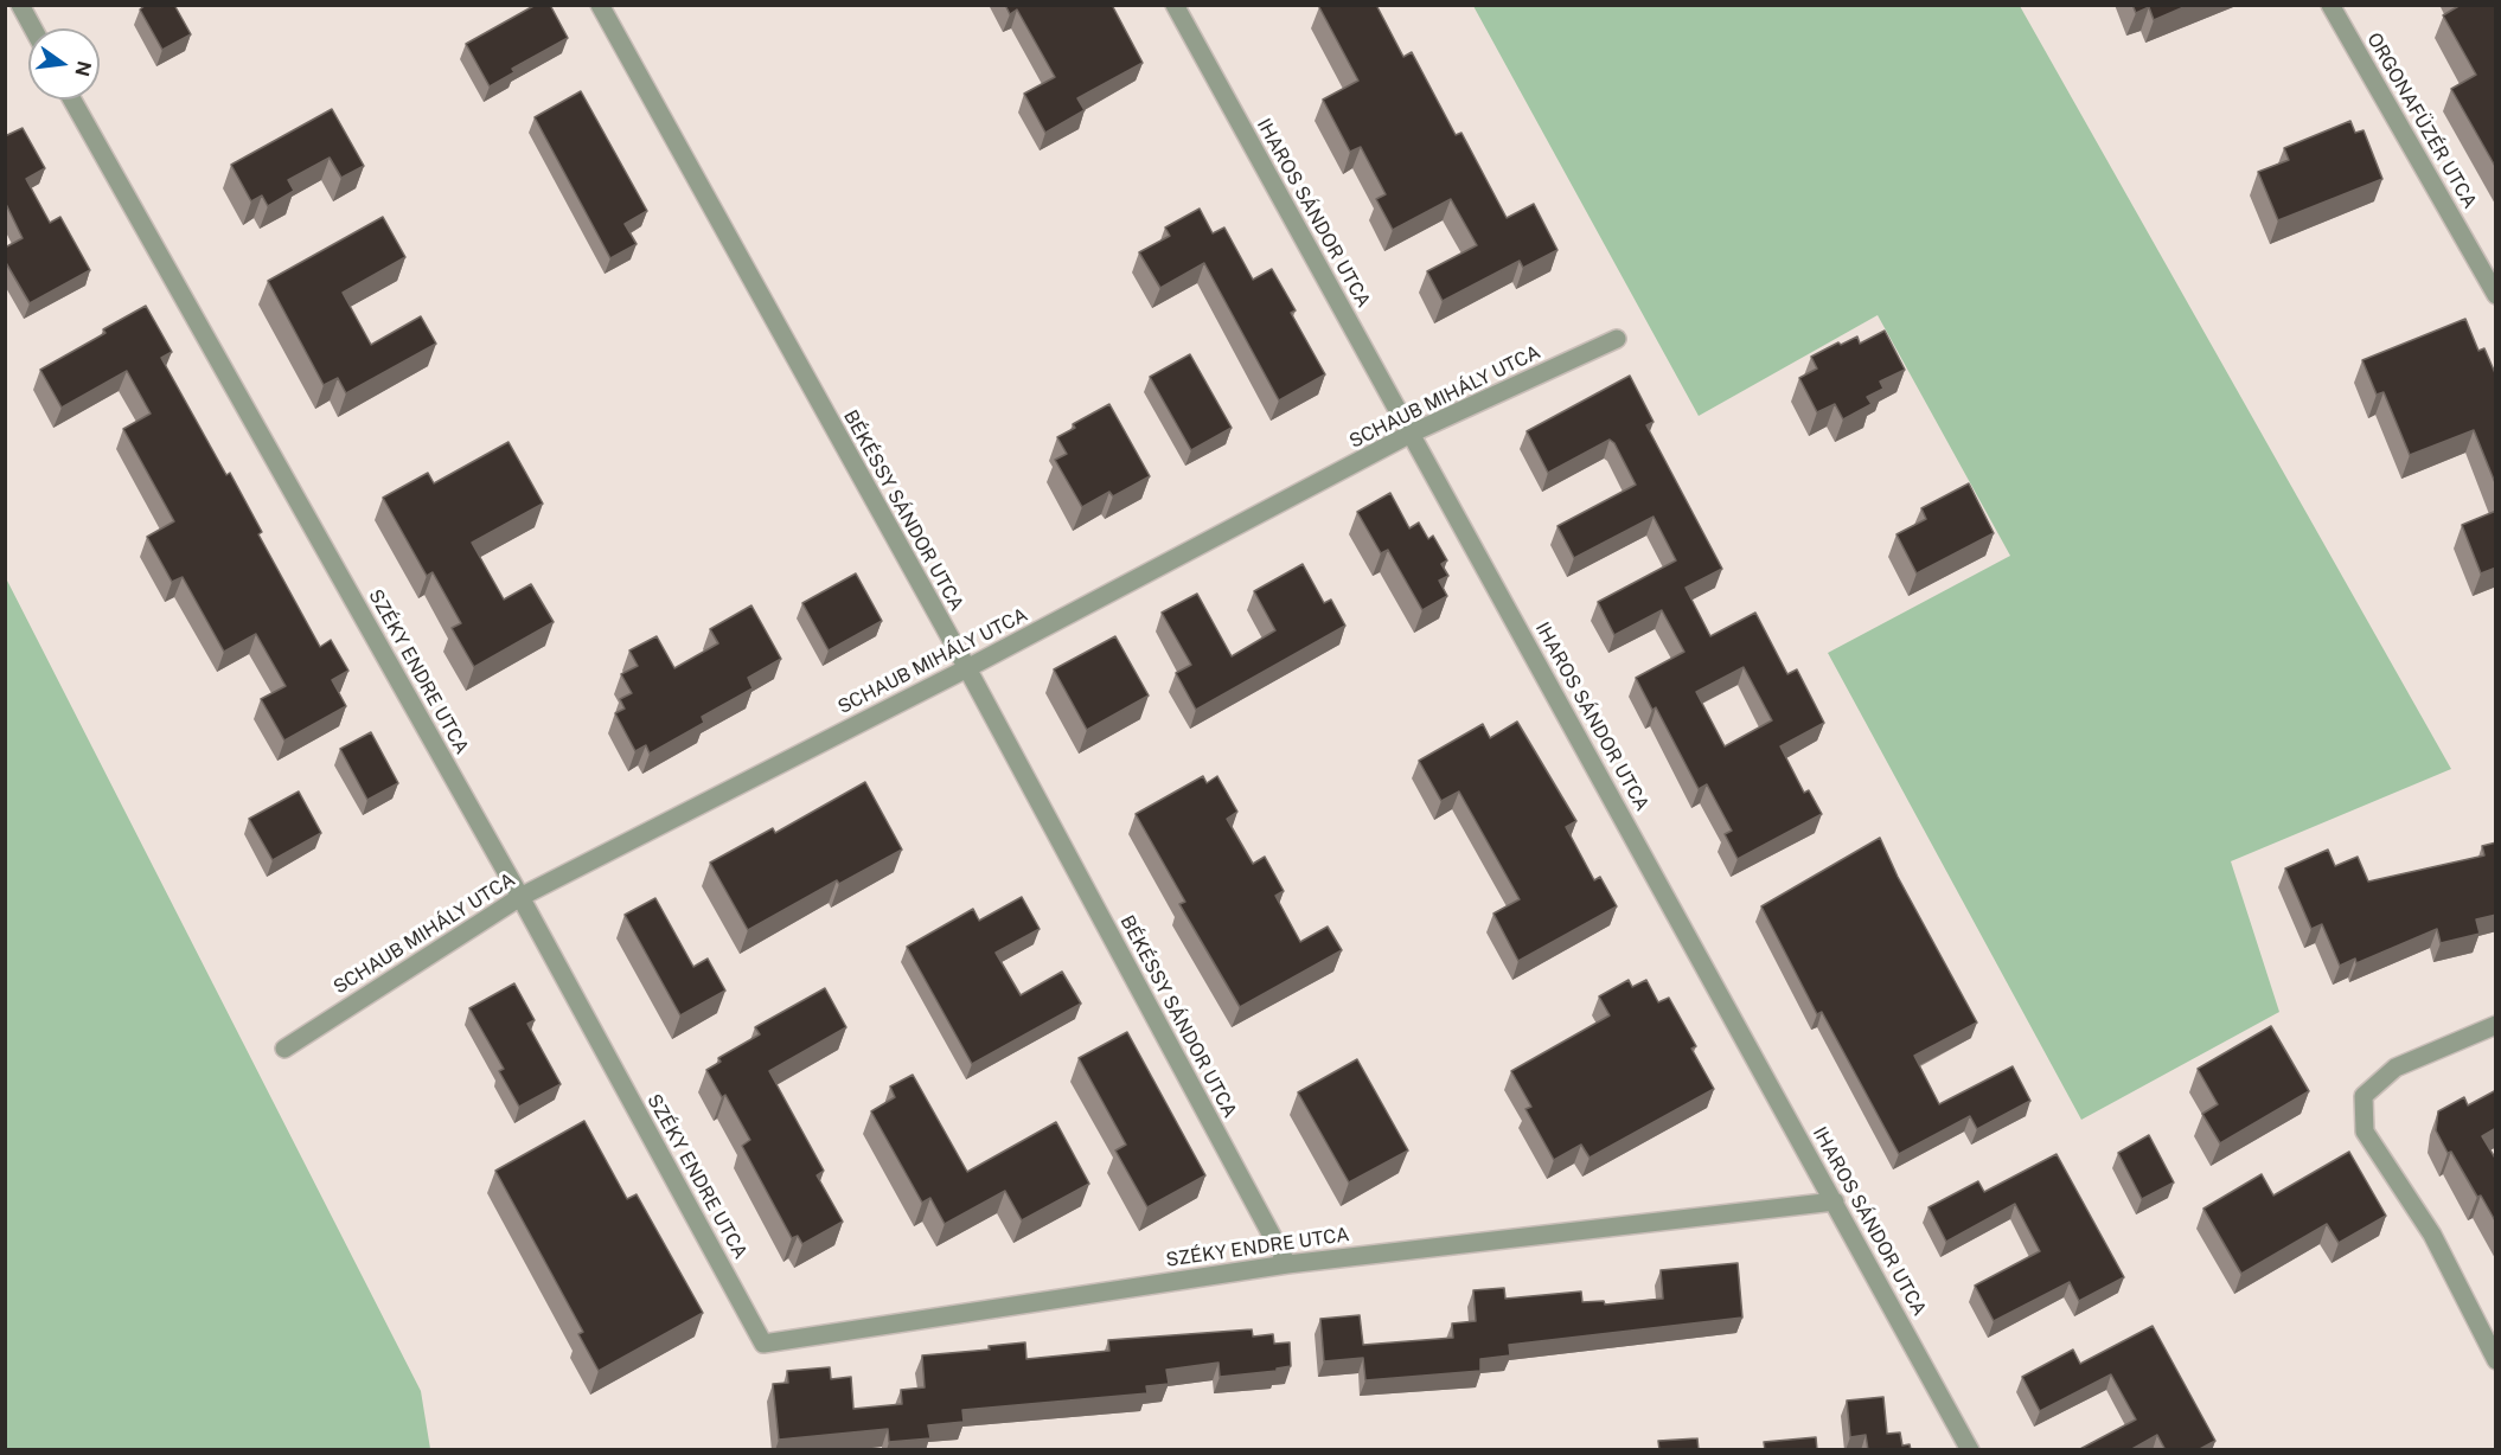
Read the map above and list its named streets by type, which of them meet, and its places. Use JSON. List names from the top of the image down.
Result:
{
  "streets": {
    "street": [
      "ORGONAFÜZÉR UTCA",
      "IHAROS SÁNDOR UTCA",
      "SCHAUB MIHÁLY UTCA",
      "BÉKÉSSY SÁNDOR UTCA",
      "SZÉKY ENDRE UTCA"
    ]
  },
  "crossings": [
    ["IHAROS SÁNDOR UTCA", "SCHAUB MIHÁLY UTCA"],
    ["IHAROS SÁNDOR UTCA", "SZÉKY ENDRE UTCA"],
    ["SCHAUB MIHÁLY UTCA", "BÉKÉSSY SÁNDOR UTCA"],
    ["SCHAUB MIHÁLY UTCA", "SZÉKY ENDRE UTCA"],
    ["BÉKÉSSY SÁNDOR UTCA", "SZÉKY ENDRE UTCA"]
  ],
  "north": "right"
}
